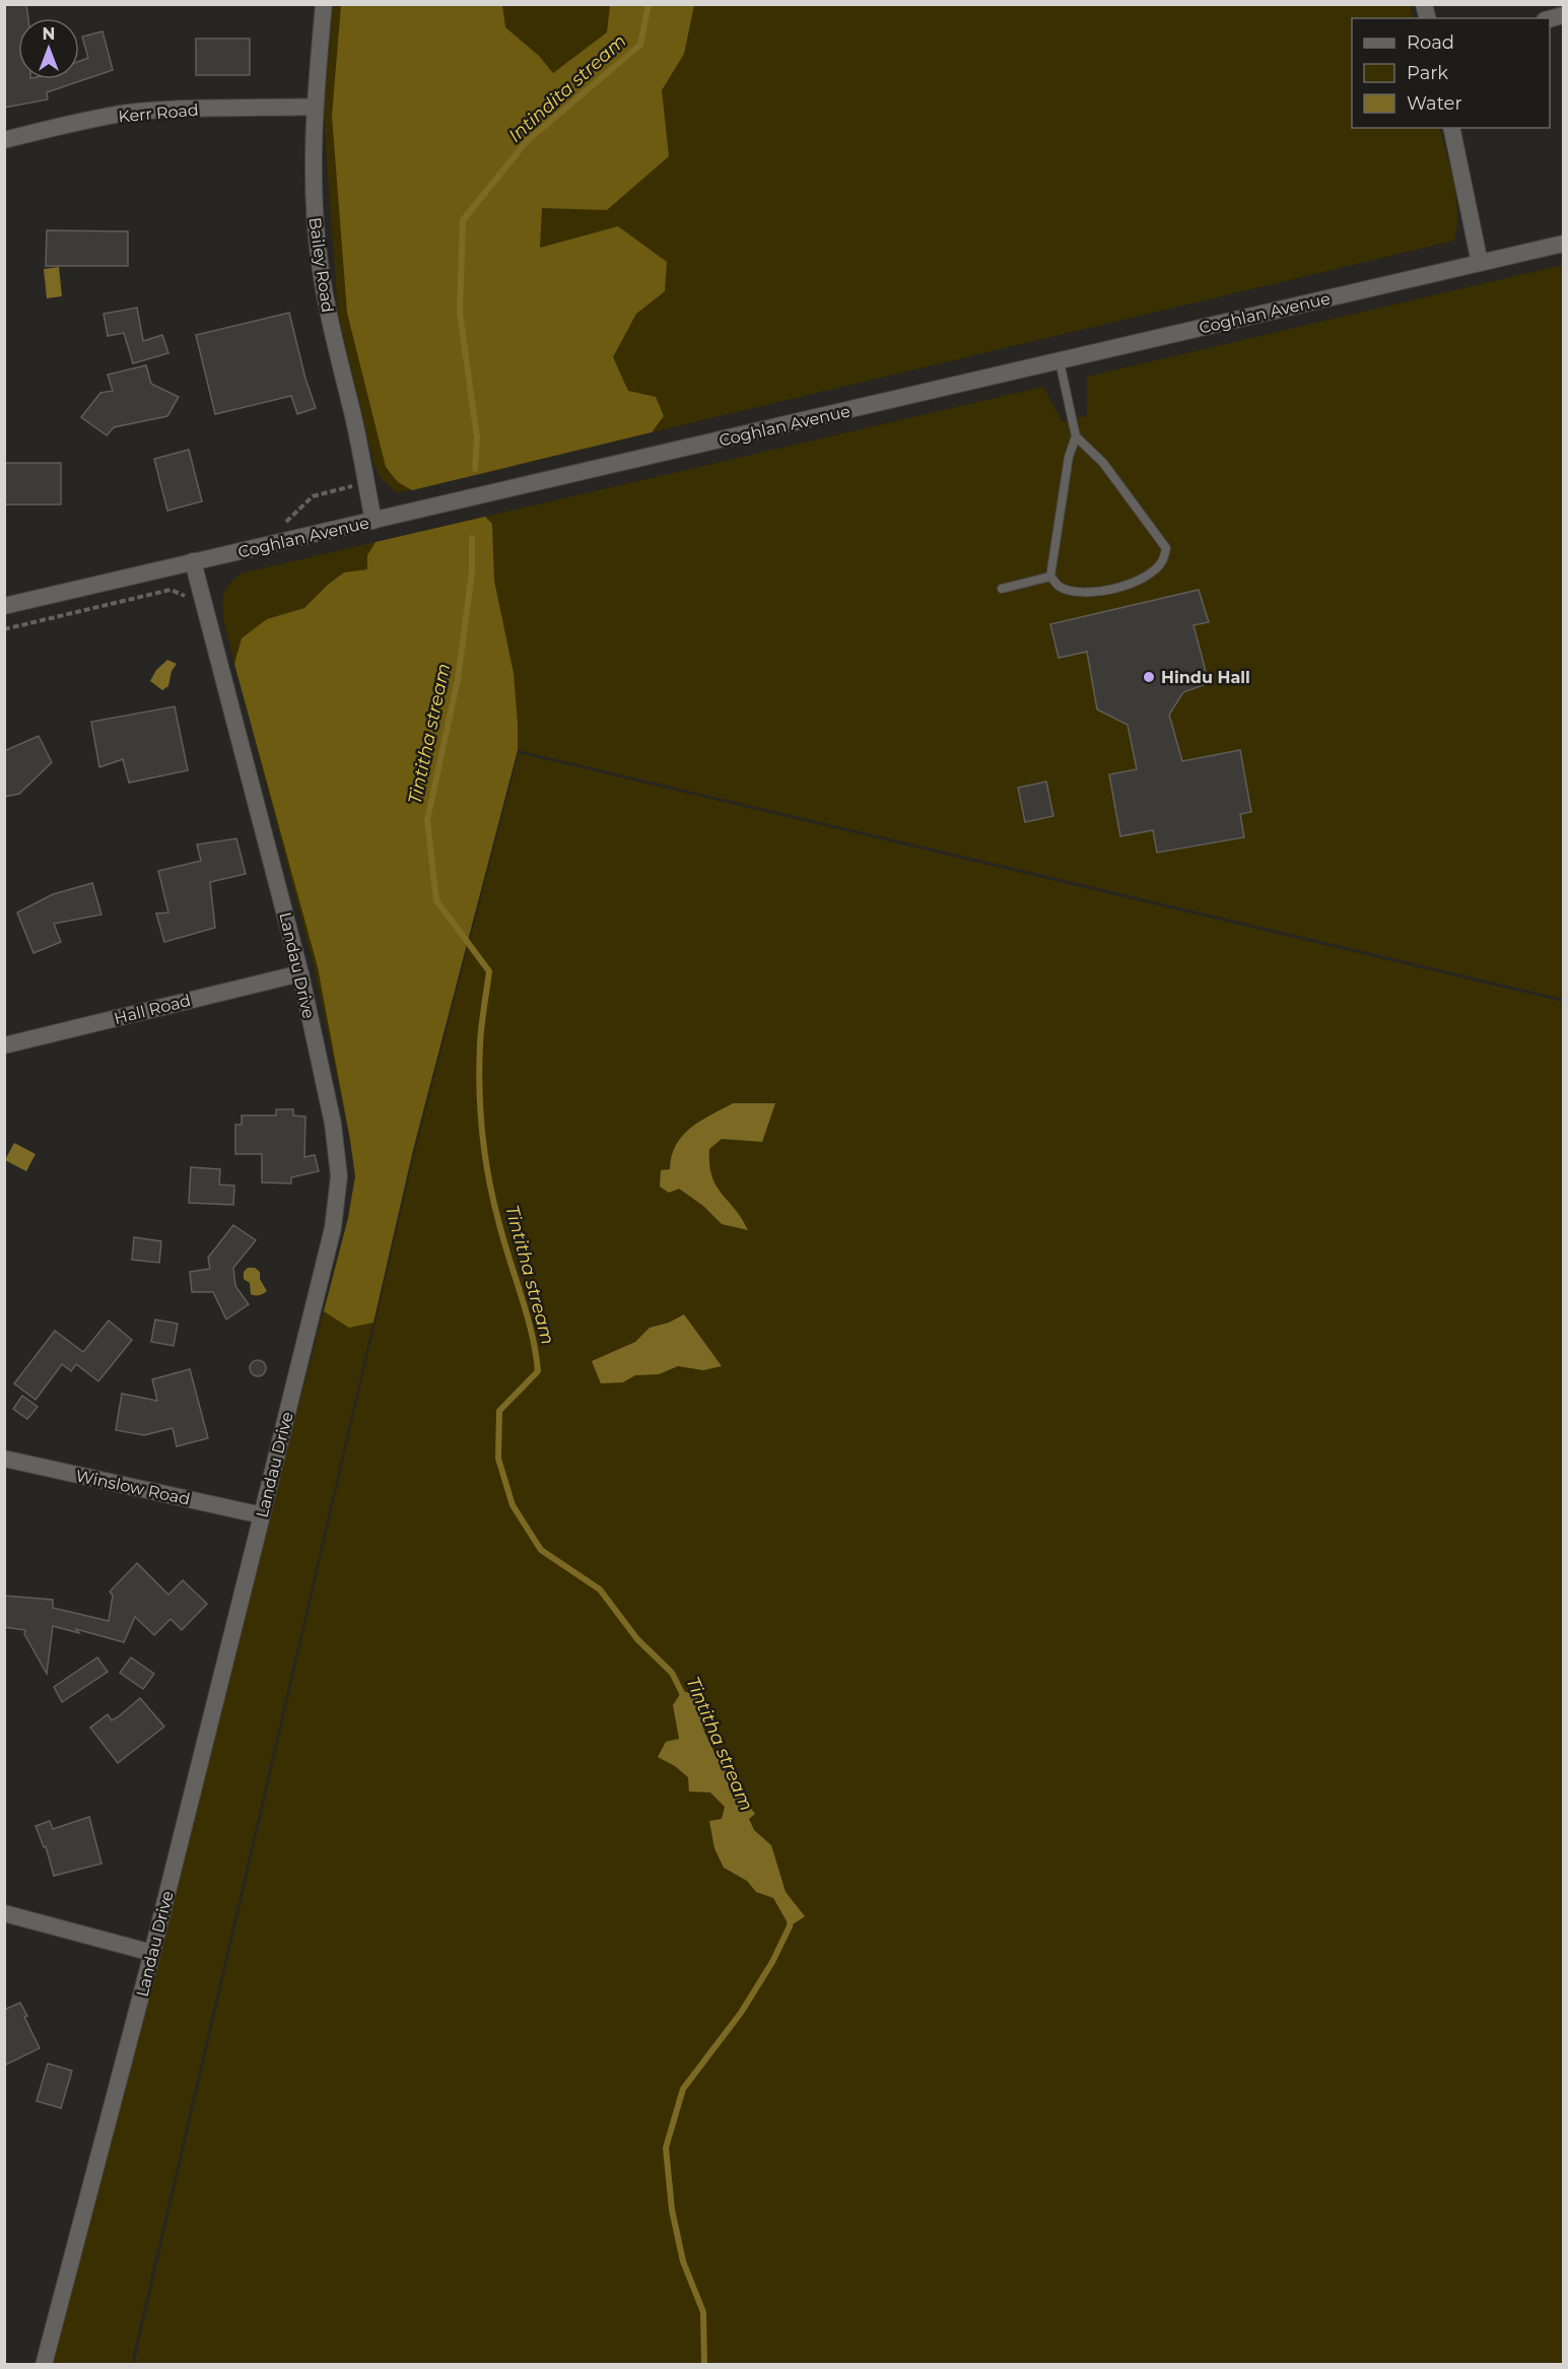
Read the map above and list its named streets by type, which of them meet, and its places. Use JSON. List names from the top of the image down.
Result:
{
  "streets": {
    "street": [
      "Kerr Road",
      "Bailey Road",
      "Coghlan Avenue",
      "Landau Drive",
      "Hall Road",
      "Winslow Road"
    ]
  },
  "crossings": [
    ["Kerr Road", "Bailey Road"],
    ["Bailey Road", "Coghlan Avenue"],
    ["Coghlan Avenue", "Landau Drive"],
    ["Landau Drive", "Hall Road"],
    ["Landau Drive", "Winslow Road"]
  ],
  "water": ["Intindita stream", "Tintitha stream"],
  "places": ["Hindu Hall"],
  "legend": ["Road", "Park", "Water"],
  "north": "top"
}
